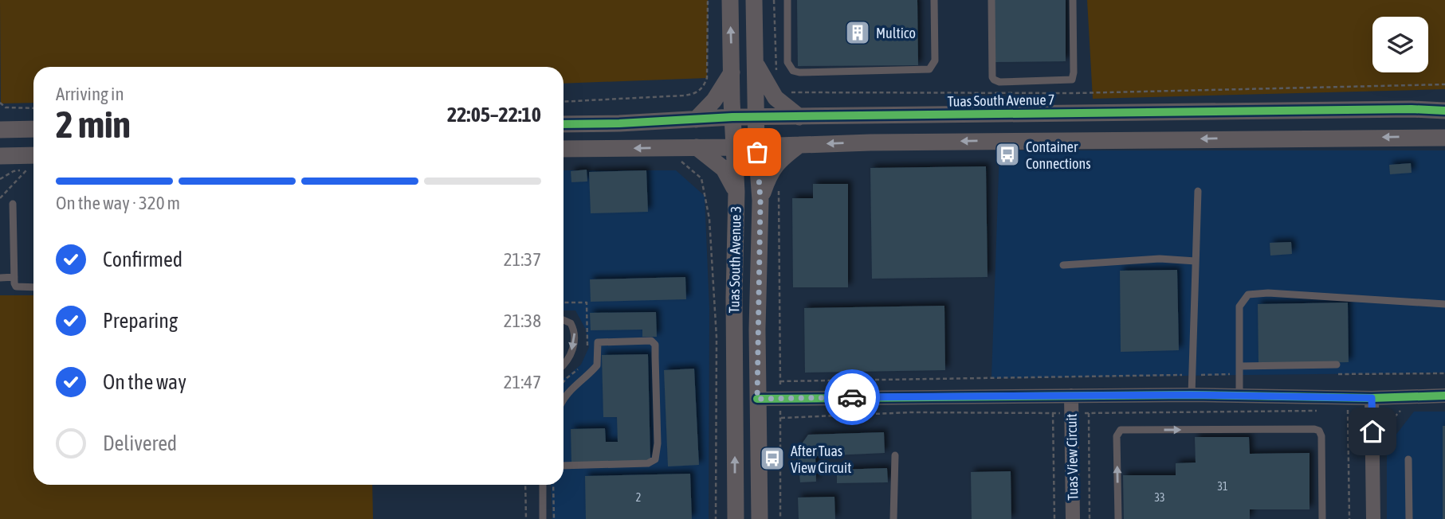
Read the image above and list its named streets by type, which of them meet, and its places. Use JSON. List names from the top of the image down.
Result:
{
  "streets": {
    "street": ["Tuas South Avenue 7", "Tuas South Avenue 3", "Tuas View Circuit"]
  },
  "crossings": [
    ["Tuas South Avenue 7", "Tuas South Avenue 3"],
    ["Tuas South Avenue 3", "Tuas View Circuit"]
  ],
  "places": {
    "building": ["Multico"],
    "bus stop": ["Container Connections", "After Tuas View Circuit"]
  },
  "house_numbers": ["31", "2", "33"],
  "page": {
    "heading": ["2 min", "Arriving in", "22:05–22:10"],
    "bar": "On the way · 320 m",
    "list": [
      ["Confirmed", "21:37"],
      ["Preparing", "21:38"],
      ["On the way", "21:47"],
      "Delivered"
    ]
  }
}
